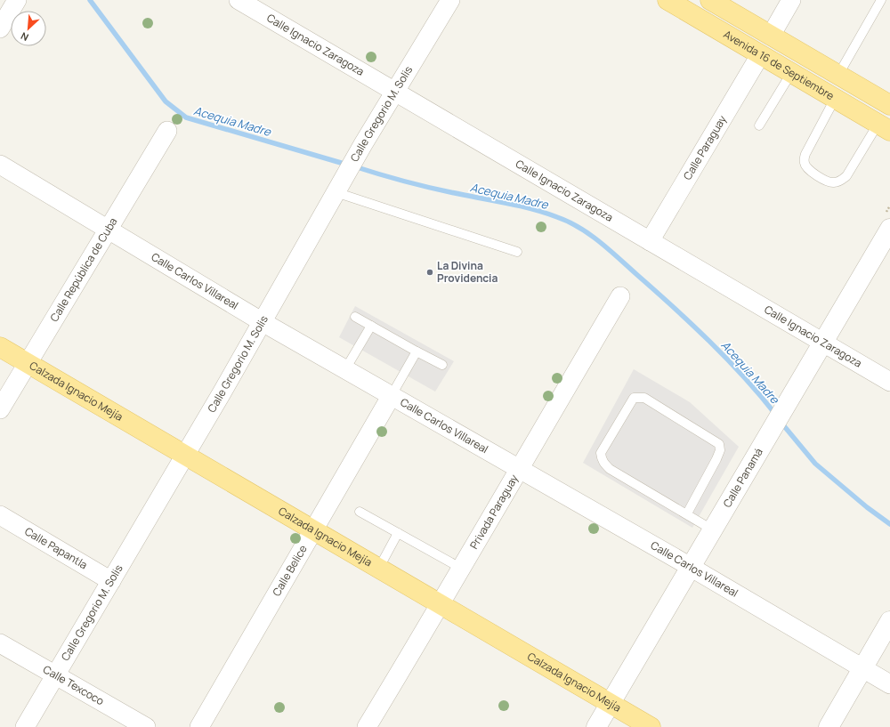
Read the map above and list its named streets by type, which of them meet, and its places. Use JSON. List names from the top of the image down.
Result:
{
  "streets": {
    "main road": ["Avenida 16 de Septiembre", "Calzada Ignacio Mejía"],
    "street": [
      "Calle Ignacio Zaragoza",
      "Calle Gregorio M. Solis",
      "Calle Paraguay",
      "Calle República de Cuba",
      "Calle Carlos Villareal",
      "Calle Panamá",
      "Privada Paraguay",
      "Calle Papantla",
      "Calle Belice",
      "Calle Texcoco"
    ]
  },
  "crossings": [
    ["Calle Ignacio Zaragoza", "Calle Gregorio M. Solis"],
    ["Calle Ignacio Zaragoza", "Calle Paraguay"],
    ["Calle Ignacio Zaragoza", "Calle Panamá"],
    ["Avenida 16 de Septiembre", "Calle Paraguay"],
    ["Calle Gregorio M. Solis", "Calle Carlos Villareal"],
    ["Calle Gregorio M. Solis", "Calzada Ignacio Mejía"],
    ["Calle Gregorio M. Solis", "Calle Papantla"],
    ["Calle Gregorio M. Solis", "Calle Texcoco"],
    ["Calle República de Cuba", "Calle Carlos Villareal"],
    ["Calle República de Cuba", "Calzada Ignacio Mejía"],
    ["Calle Carlos Villareal", "Calle Panamá"],
    ["Calle Carlos Villareal", "Privada Paraguay"],
    ["Calle Carlos Villareal", "Calle Belice"],
    ["Calzada Ignacio Mejía", "Calle Panamá"],
    ["Calzada Ignacio Mejía", "Privada Paraguay"],
    ["Calzada Ignacio Mejía", "Calle Belice"]
  ],
  "water": ["Acequia Madre"],
  "places": ["La Divina Providencia"],
  "north": "bottom left"
}
